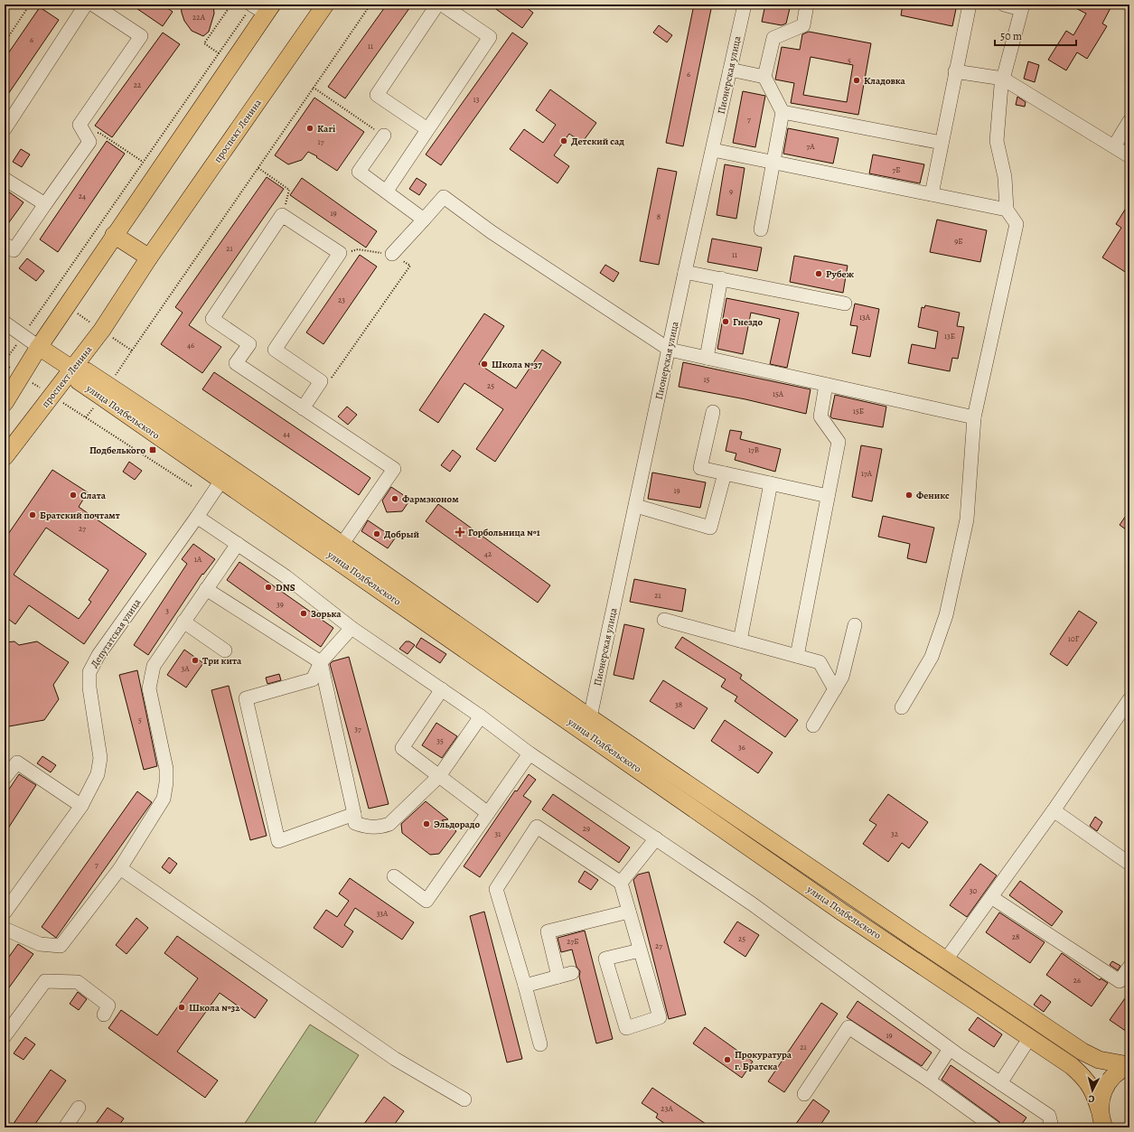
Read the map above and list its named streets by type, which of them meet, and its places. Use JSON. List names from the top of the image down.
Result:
{
  "streets": {
    "main road": ["проспект Ленина", "улица Подбельского"],
    "street": ["Пионерская улица", "Депутатская улица"]
  },
  "crossings": [
    ["Пионерская улица", "улица Подбельского"],
    ["проспект Ленина", "улица Подбельского"],
    ["улица Подбельского", "Депутатская улица"]
  ],
  "places": {
    "other": [
      "Кладовка",
      "Kari",
      "Детский сад",
      "Рубеж",
      "Гнездо",
      "Школа №37",
      "Слата",
      "Феникс",
      "Фармэконом",
      "Братский почтамт",
      "Добрый",
      "DNS",
      "Зорька",
      "Три кита",
      "Эльдорадо",
      "Школа №32",
      "Прокуратура г. Братска"
    ],
    "transit": ["Подбелького"],
    "health": ["Горбольница №1"]
  },
  "house_numbers": [
    "22А",
    "6",
    "11",
    "5",
    "6",
    "22",
    "13",
    "7",
    "17",
    "7А",
    "7Б",
    "9",
    "24",
    "19",
    "8",
    "9Б",
    "21",
    "11",
    "23",
    "13А",
    "13Б",
    "46",
    "15",
    "25",
    "15А",
    "15Б",
    "44",
    "17В",
    "17А",
    "19",
    "27",
    "42",
    "1А",
    "21",
    "39",
    "3",
    "10Г",
    "3А",
    "38",
    "5",
    "37",
    "35",
    "36",
    "29",
    "31",
    "32",
    "7",
    "30",
    "33А",
    "28",
    "25",
    "27Б",
    "27",
    "26",
    "19",
    "21",
    "23А"
  ],
  "scale_bar": "50 m",
  "north": "bottom"
}
